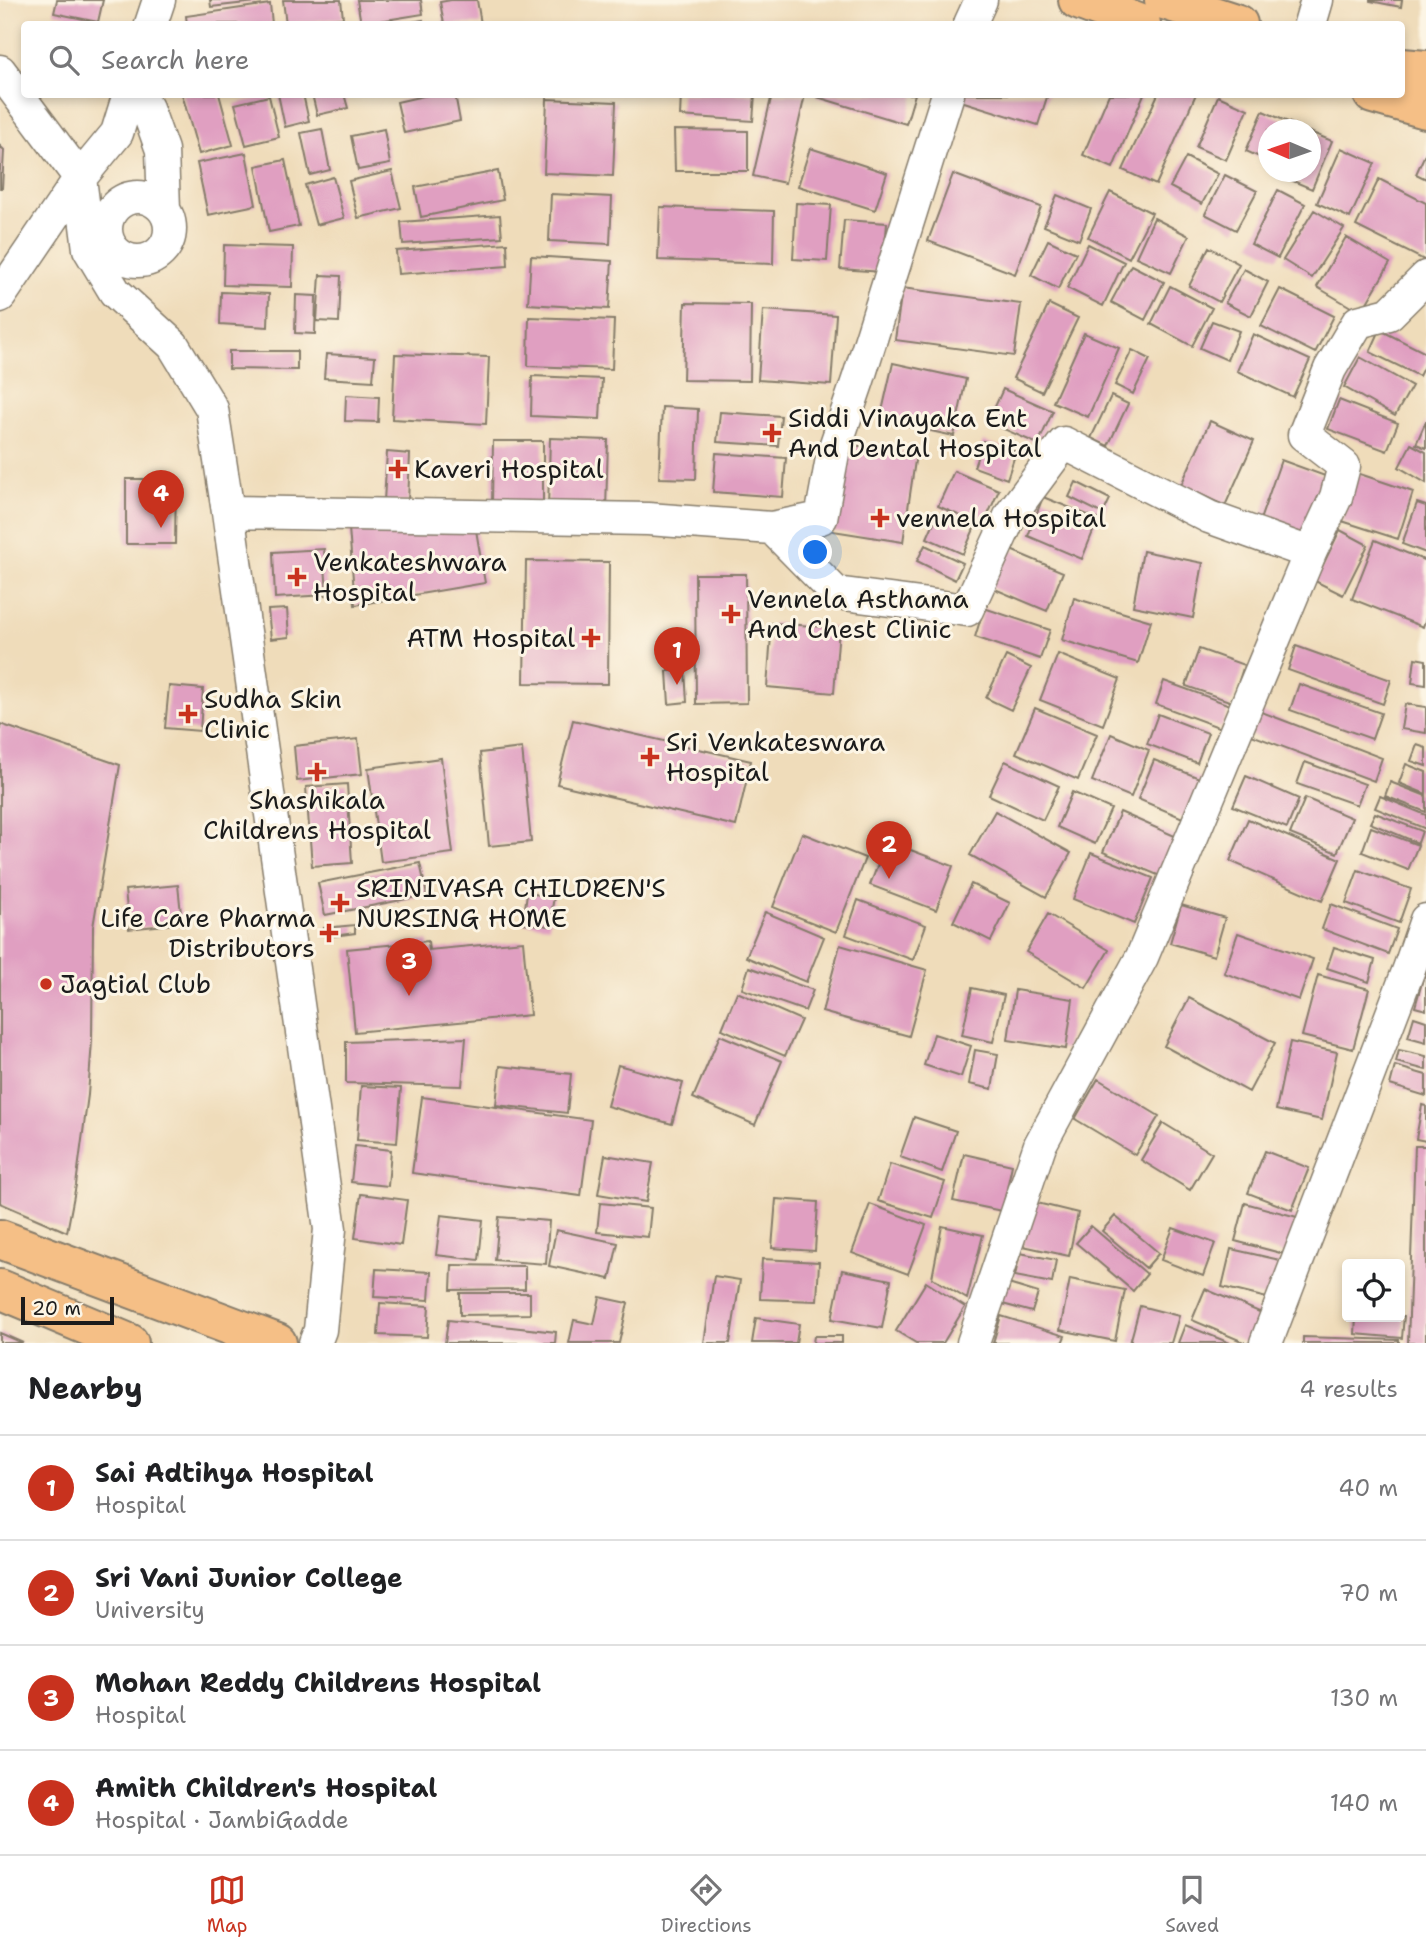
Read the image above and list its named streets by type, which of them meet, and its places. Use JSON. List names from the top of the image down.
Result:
{
  "places": {
    "health": [
      "Siddi Vinayaka Ent And Dental Hospital",
      "Kaveri Hospital",
      "vennela Hospital",
      "Venkateshwara Hospital",
      "Vennela Asthama And Chest Clinic",
      "ATM Hospital",
      "Sudha Skin Clinic",
      "Sri Venkateswara Hospital",
      "Shashikala Childrens Hospital",
      "SRINIVASA CHILDREN'S NURSING HOME",
      "Life Care Pharma Distributors"
    ],
    "other": ["Jagtial Club"]
  },
  "scale_bar": "20 m",
  "north": "left",
  "page": {
    "search": "Search here",
    "pins": [
      "4",
      "1",
      "2",
      "3"
    ],
    "scale": "20 m",
    "heading": ["Nearby", "4 results"],
    "list": [
      {
        "mark": "1",
        "name": "Sai Adtihya Hospital",
        "note": "Hospital",
        "value": "40 m"
      },
      {
        "mark": "2",
        "name": "Sri Vani Junior College",
        "note": "University",
        "value": "70 m"
      },
      {
        "mark": "3",
        "name": "Mohan Reddy Childrens Hospital",
        "note": "Hospital",
        "value": "130 m"
      },
      {
        "mark": "4",
        "name": "Amith Children's Hospital",
        "note": "Hospital · JambiGadde",
        "value": "140 m"
      }
    ],
    "nav": ["Map", "Directions", "Saved"]
  }
}
